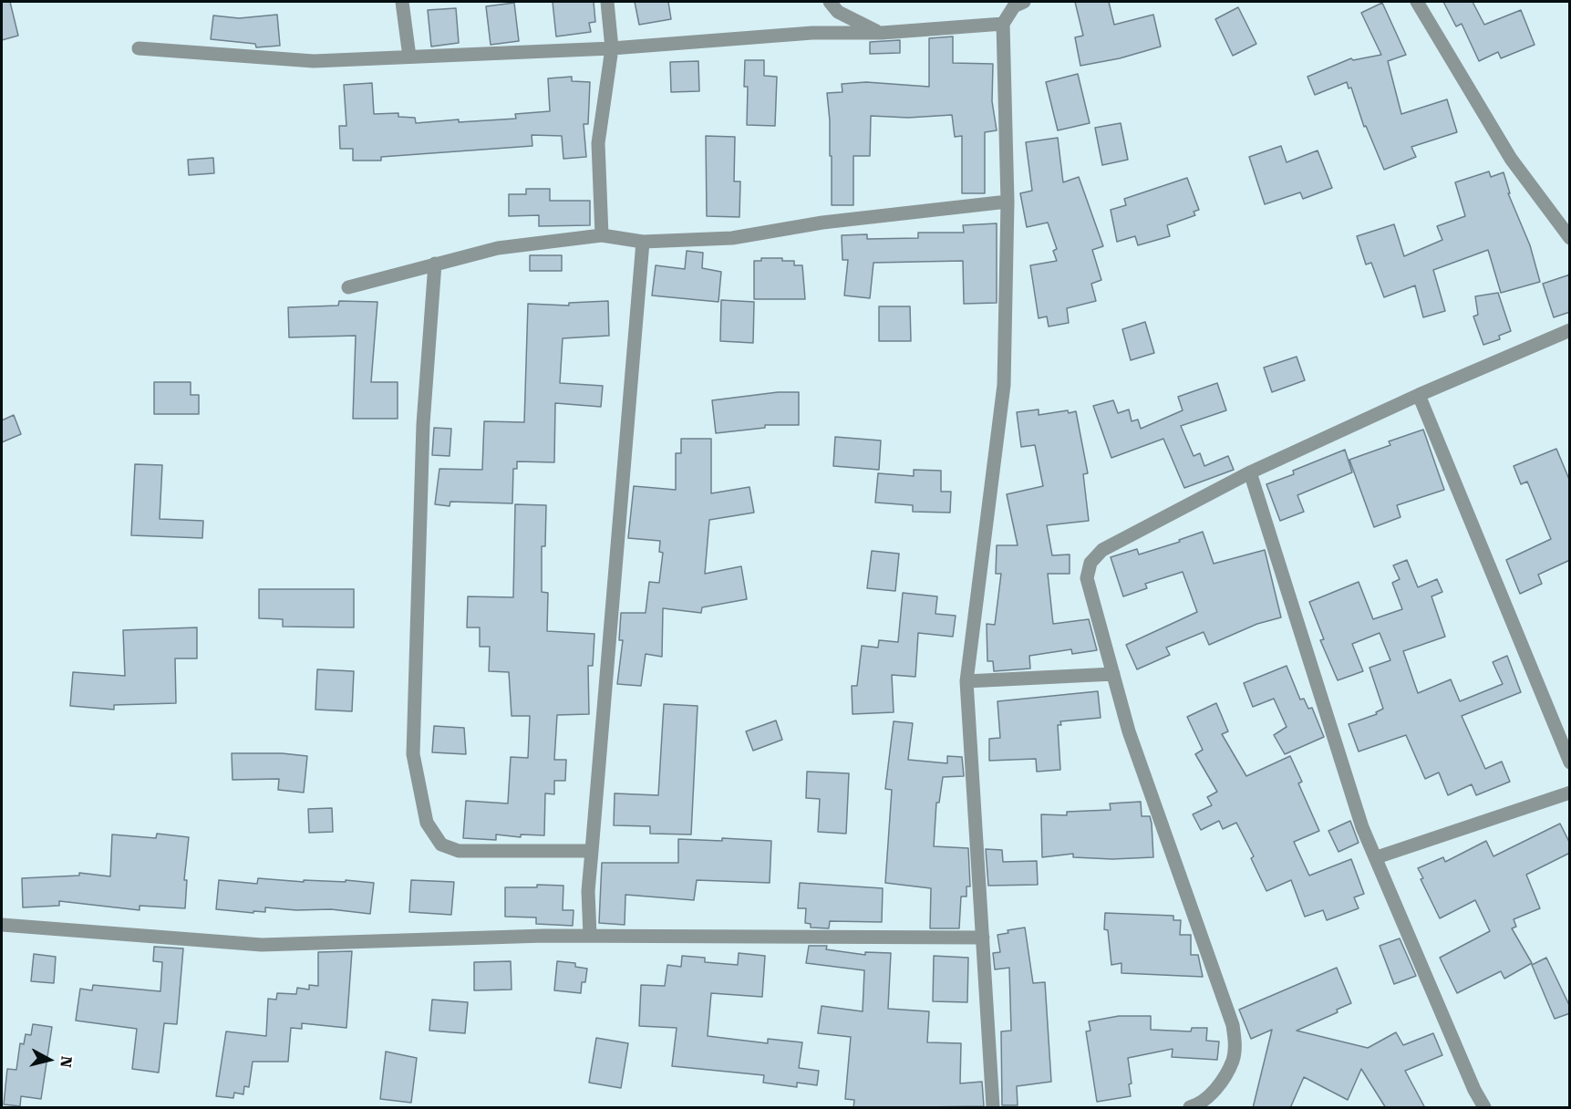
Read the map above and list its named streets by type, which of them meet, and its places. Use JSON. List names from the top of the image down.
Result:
{
  "north": "right"
}
